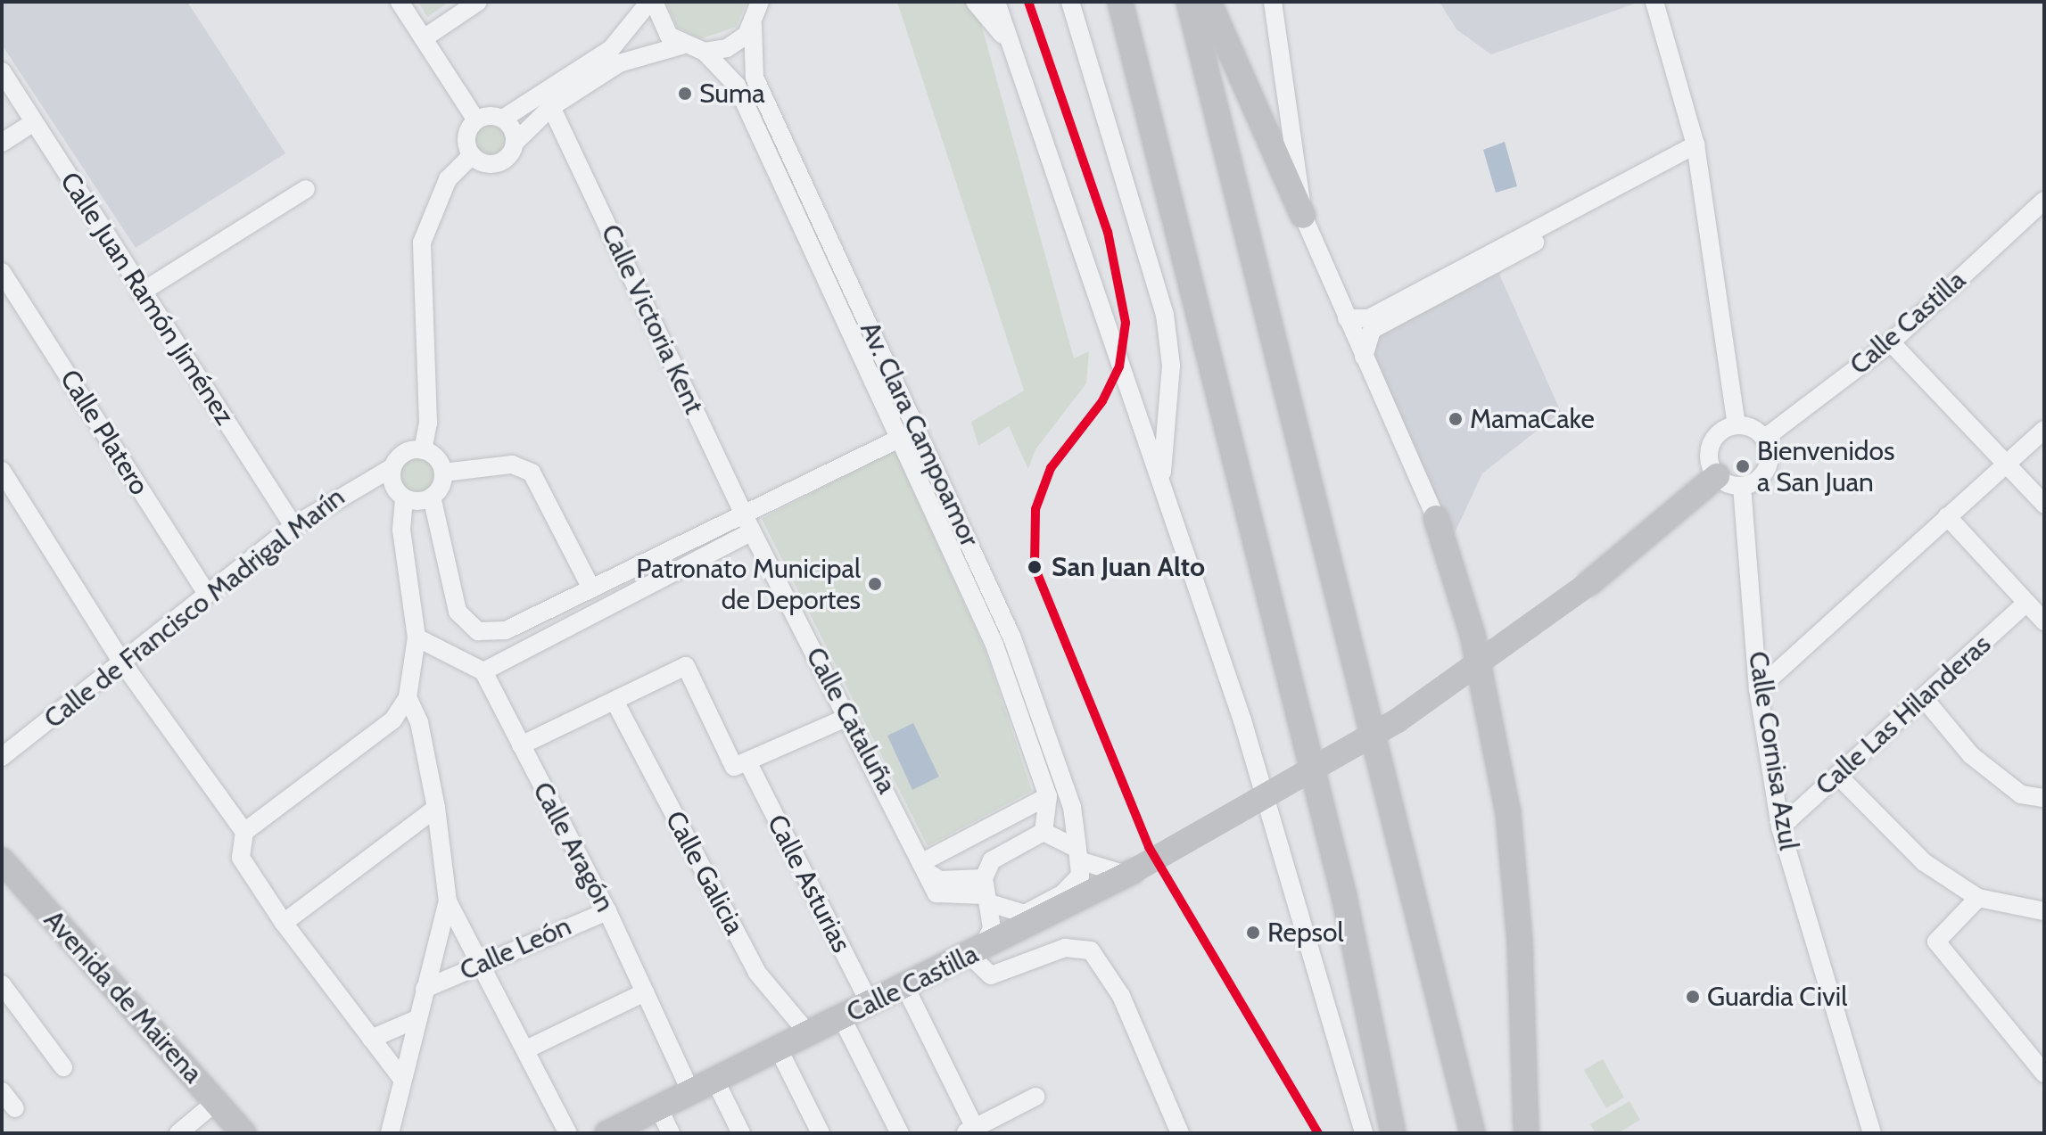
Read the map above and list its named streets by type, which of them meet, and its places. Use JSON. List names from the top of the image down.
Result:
{
  "streets": {
    "main road": ["Calle Castilla", "Avenida de Mairena"],
    "street": [
      "Calle Juan Ramón Jiménez",
      "Calle Victoria Kent",
      "Calle Platero",
      "Av. Clara Campoamor",
      "Calle de Francisco Madrigal Marín",
      "Calle Las Hilanderas",
      "Calle Cataluña",
      "Calle Cornisa Azul",
      "Calle Aragón",
      "Calle Galicia",
      "Calle Asturias",
      "Calle León"
    ]
  },
  "crossings": [
    ["Calle Juan Ramón Jiménez", "Calle de Francisco Madrigal Marín"],
    ["Calle Victoria Kent", "Calle Cataluña"],
    ["Calle Castilla", "Av. Clara Campoamor"],
    ["Calle Castilla", "Calle Cataluña"],
    ["Calle Castilla", "Calle Cornisa Azul"],
    ["Calle Castilla", "Calle Aragón"],
    ["Calle Castilla", "Calle Galicia"],
    ["Calle Castilla", "Calle Asturias"],
    ["Calle Platero", "Calle de Francisco Madrigal Marín"],
    ["Av. Clara Campoamor", "Calle Cataluña"],
    ["Calle Las Hilanderas", "Calle Cornisa Azul"],
    ["Calle Aragón", "Calle León"],
    ["Calle Galicia", "Calle Asturias"]
  ],
  "places": [
    "Suma",
    "MamaCake",
    "Bienvenidos a San Juan",
    "San Juan Alto",
    "Patronato Municipal de Deportes",
    "Repsol",
    "Guardia Civil"
  ]
}
